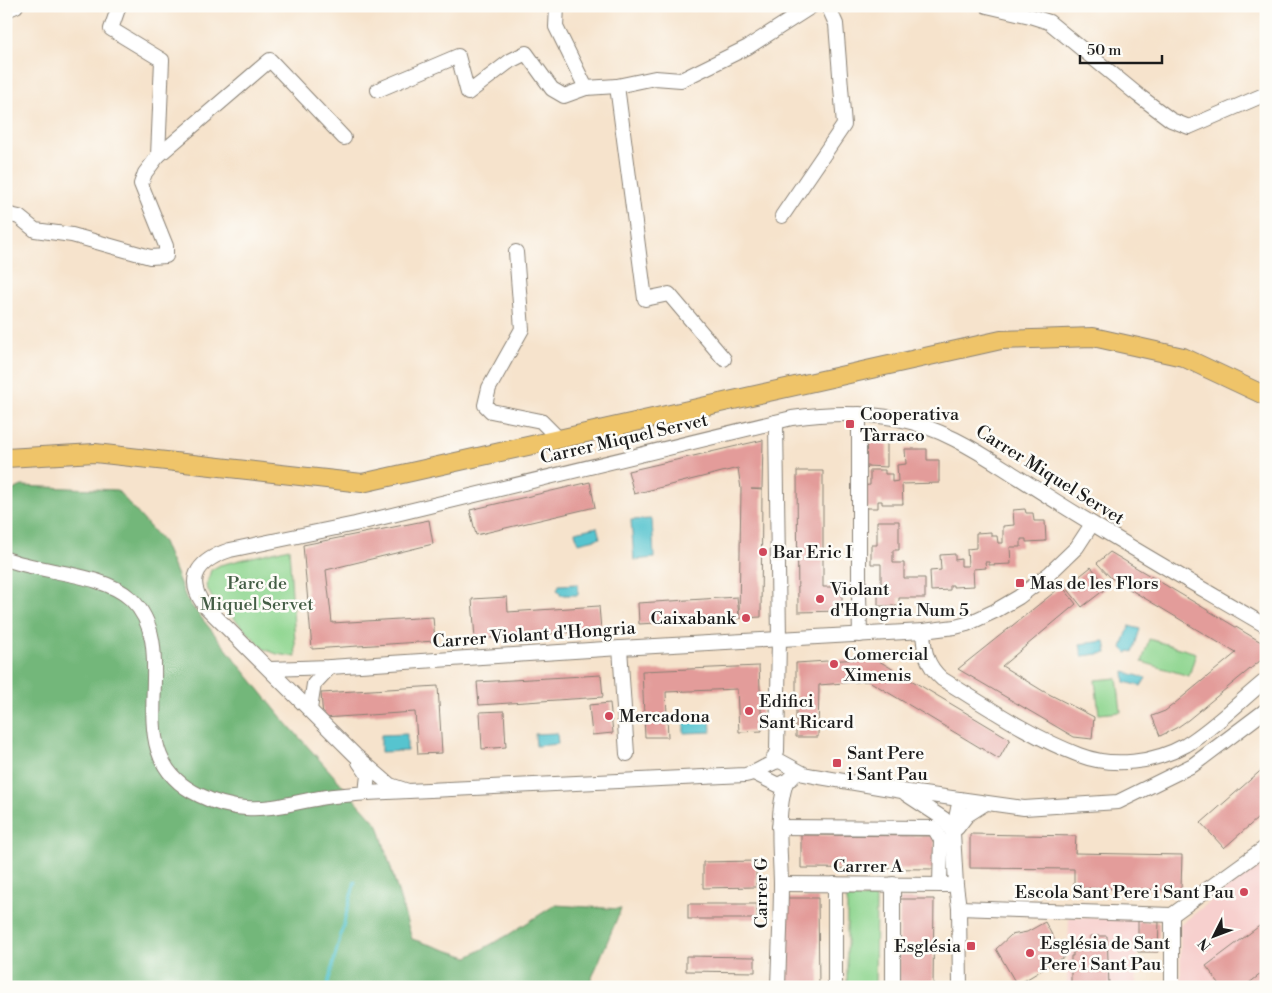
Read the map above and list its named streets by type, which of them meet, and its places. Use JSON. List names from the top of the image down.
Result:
{
  "streets": {
    "street": [
      "Carrer Miquel Servet",
      "Carrer Violant d'Hongria",
      "Carrer A",
      "Carrer G"
    ]
  },
  "crossings": [
    ["Carrer Miquel Servet", "Carrer Violant d'Hongria"],
    ["Carrer A", "Carrer G"]
  ],
  "parks": ["Parc de Miquel Servet"],
  "places": {
    "transit": [
      "Cooperativa Tàrraco",
      "Mas de les Flors",
      "Sant Pere i Sant Pau",
      "Església"
    ],
    "other": [
      "Bar Eric I",
      "Violant d'Hongria Num 5",
      "Caixabank",
      "Comercial Ximenis",
      "Edifici Sant Ricard",
      "Mercadona",
      "Escola Sant Pere i Sant Pau",
      "Església de Sant Pere i Sant Pau"
    ]
  },
  "scale_bar": "50 m",
  "north": "bottom left"
}
